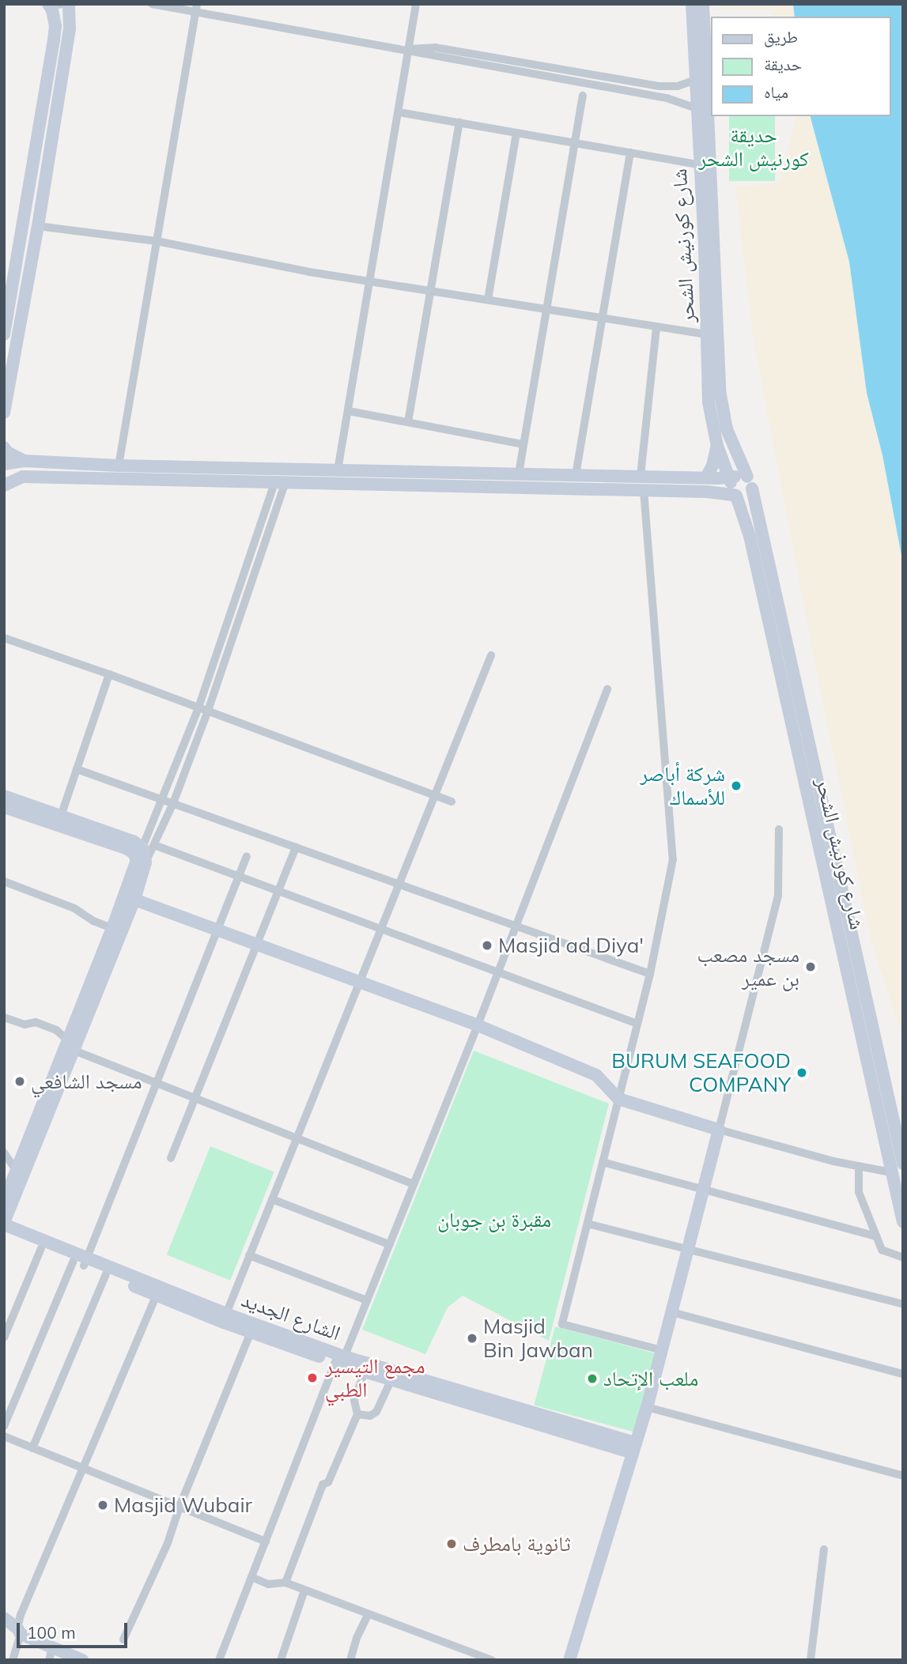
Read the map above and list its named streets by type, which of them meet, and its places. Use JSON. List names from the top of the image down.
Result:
{
  "streets": {
    "street": ["شارع كورنيش الشحر", "الشارع الجديد"]
  },
  "parks": ["حديقة كورنيش الشحر", "مقبرة بن جوبان"],
  "places": [
    "شركة أباصر للأسماك",
    "Masjid ad Diya'",
    "مسجد مصعب بن عمير",
    "BURUM SEAFOOD COMPANY",
    "مسجد الشافعي",
    "Masjid Bin Jawban",
    "مجمع التيسير الطبي",
    "ملعب الإتحاد",
    "Masjid Wubair",
    "ثانوية بامطرف"
  ],
  "legend": ["طريق", "حديقة", "مياه"],
  "scale_bar": "100 m"
}
